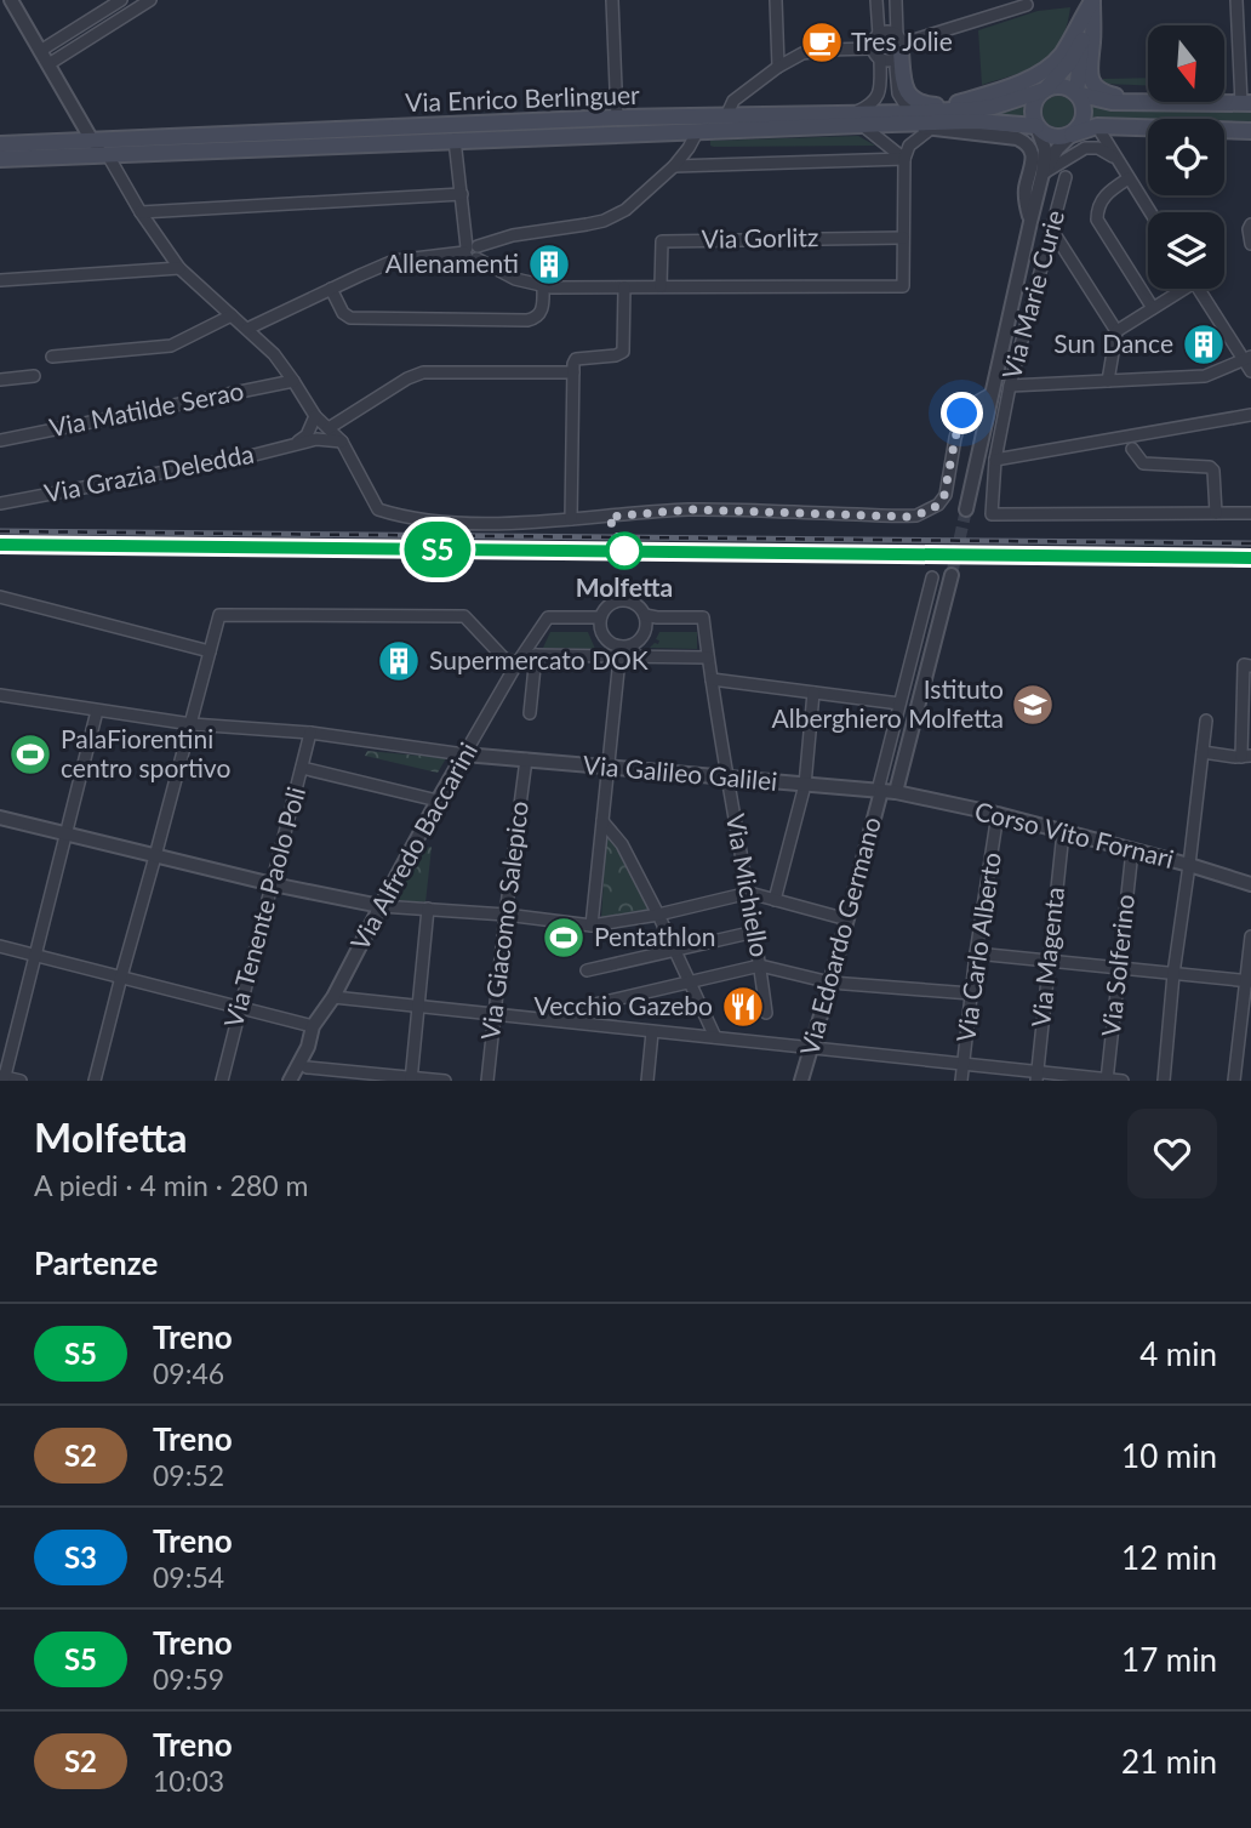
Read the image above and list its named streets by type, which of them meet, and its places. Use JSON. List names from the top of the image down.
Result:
{
  "streets": {
    "main road": ["Via Enrico Berlinguer"],
    "street": [
      "Via Gorlitz",
      "Via Marie Curie",
      "Via Matilde Serao",
      "Via Grazia Deledda",
      "Via Galileo Galilei",
      "Corso Vito Fornari",
      "Via Alfredo Baccarini",
      "Via Michiello",
      "Via Tenente Paolo Poli",
      "Via Giacomo Salepico",
      "Via Edoardo Germano",
      "Via Carlo Alberto",
      "Via Magenta",
      "Via Solferino"
    ]
  },
  "crossings": [
    ["Via Galileo Galilei", "Corso Vito Fornari"],
    ["Via Galileo Galilei", "Via Alfredo Baccarini"],
    ["Via Galileo Galilei", "Via Michiello"],
    ["Via Galileo Galilei", "Via Giacomo Salepico"],
    ["Via Galileo Galilei", "Via Edoardo Germano"],
    ["Corso Vito Fornari", "Via Edoardo Germano"],
    ["Corso Vito Fornari", "Via Carlo Alberto"],
    ["Corso Vito Fornari", "Via Magenta"],
    ["Corso Vito Fornari", "Via Solferino"],
    ["Via Alfredo Baccarini", "Via Michiello"]
  ],
  "places": {
    "cafe": ["Tres Jolie"],
    "building": ["Allenamenti", "Sun Dance", "Supermercato DOK"],
    "other": ["Molfetta"],
    "school or university": ["Istituto Alberghiero Molfetta"],
    "sports": ["PalaFiorentini centro sportivo", "Pentathlon"],
    "restaurant": ["Vecchio Gazebo"]
  },
  "north": "bottom",
  "page": {
    "on_map": "S5",
    "heading": [
      ["Molfetta", "A piedi · 4 min · 280 m"],
      "Partenze"
    ],
    "list": [
      {
        "mark": "S5",
        "name": "Treno",
        "note": "09:46",
        "value": "4 min"
      },
      {
        "mark": "S2",
        "name": "Treno",
        "note": "09:52",
        "value": "10 min"
      },
      {
        "mark": "S3",
        "name": "Treno",
        "note": "09:54",
        "value": "12 min"
      },
      {
        "mark": "S5",
        "name": "Treno",
        "note": "09:59",
        "value": "17 min"
      },
      {
        "mark": "S2",
        "name": "Treno",
        "note": "10:03",
        "value": "21 min"
      }
    ]
  }
}
